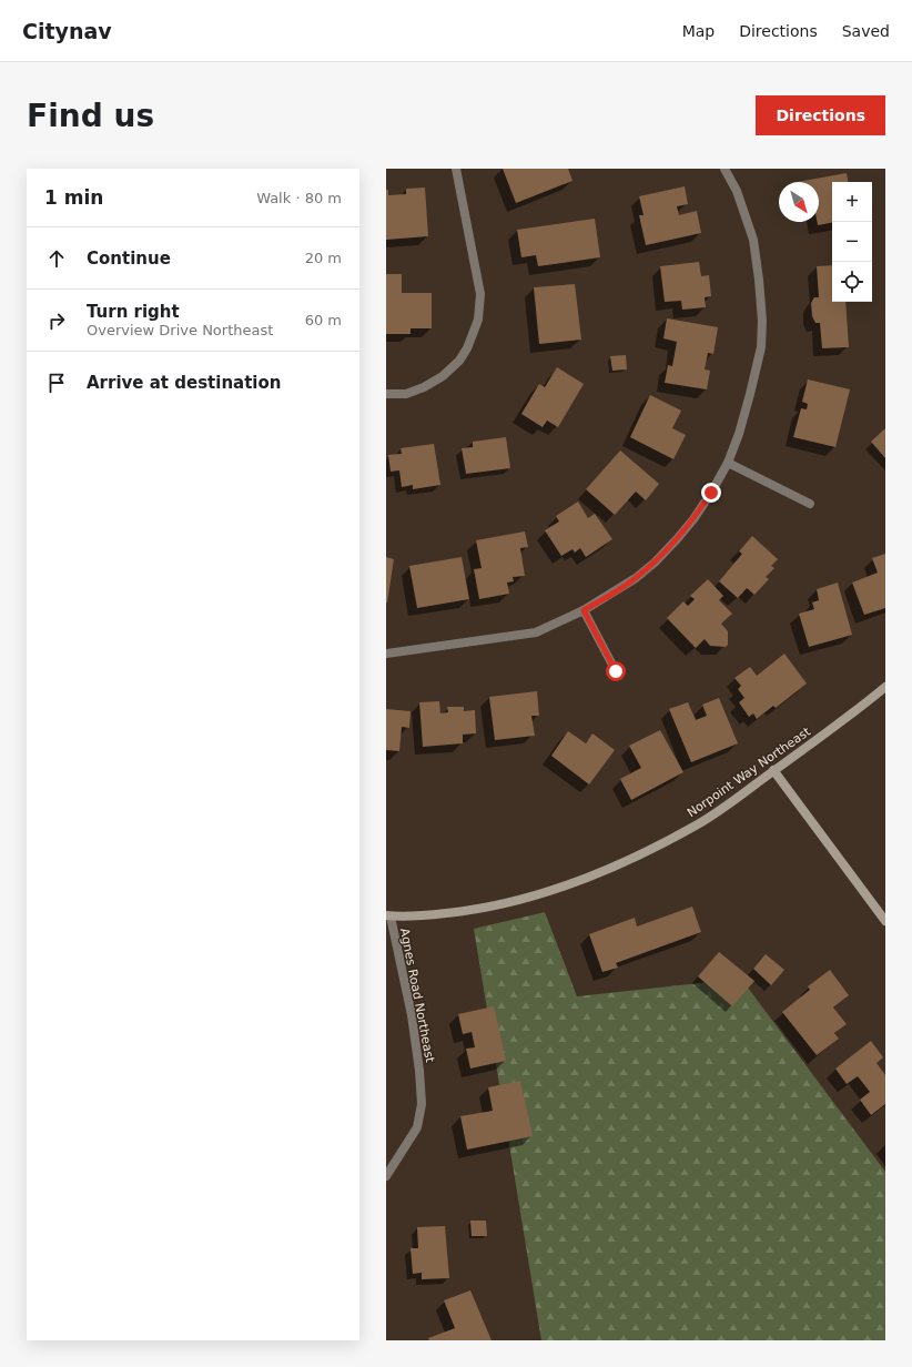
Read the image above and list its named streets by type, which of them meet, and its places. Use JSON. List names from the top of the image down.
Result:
{
  "streets": {
    "street": ["Norpoint Way Northeast", "Agnes Road Northeast"]
  },
  "crossings": [
    ["Norpoint Way Northeast", "Agnes Road Northeast"]
  ],
  "north": "bottom right",
  "page": {
    "header": "Citynav",
    "nav": ["Map", "Directions", "Saved"],
    "buttons": "Directions",
    "title": "Find us",
    "heading": ["1 min", "Walk · 80 m"],
    "map_buttons": ["+", "−"],
    "list": [
      ["Continue", "20 m"],
      ["Turn right", "Overview Drive Northeast", "60 m"],
      "Arrive at destination"
    ]
  }
}
